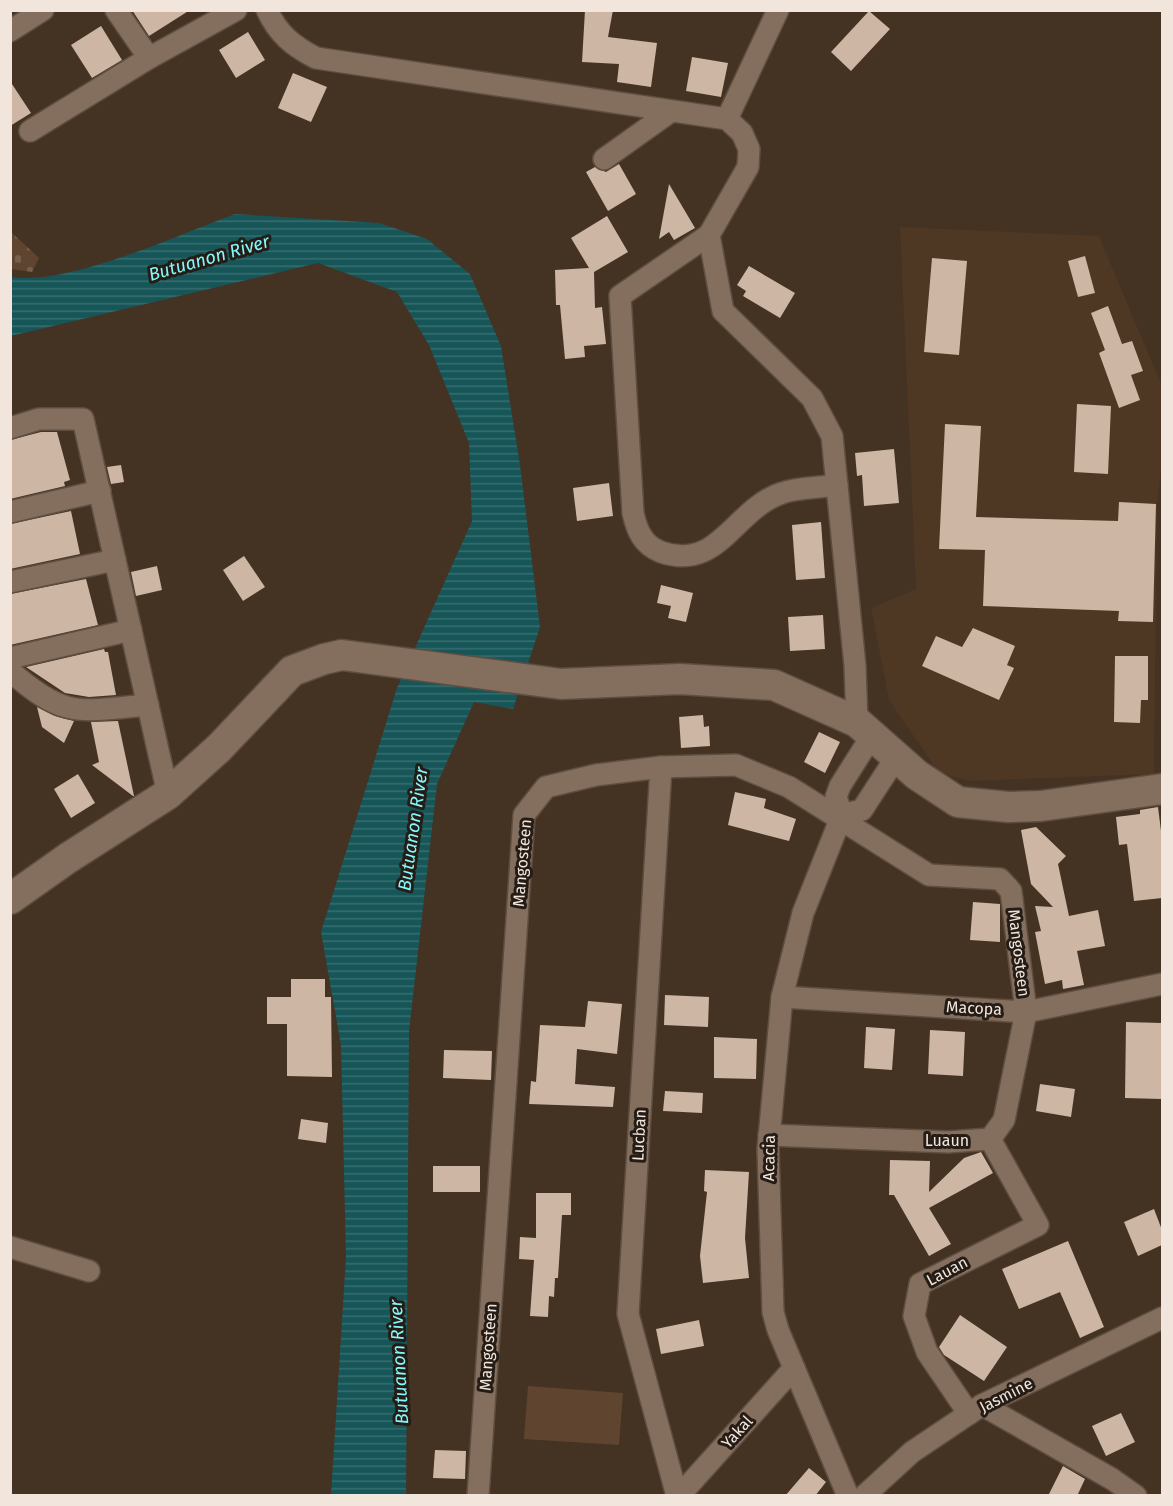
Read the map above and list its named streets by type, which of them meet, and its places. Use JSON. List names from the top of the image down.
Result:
{
  "streets": {
    "street": [
      "Mangosteen",
      "Macopa",
      "Lucban",
      "Luaun",
      "Acacia",
      "Lauan",
      "Jasmine",
      "Yakal"
    ]
  },
  "crossings": [
    ["Mangosteen", "Macopa"],
    ["Mangosteen", "Lucban"],
    ["Mangosteen", "Luaun"],
    ["Mangosteen", "Acacia"],
    ["Macopa", "Luaun"],
    ["Macopa", "Acacia"],
    ["Lucban", "Yakal"],
    ["Luaun", "Acacia"],
    ["Luaun", "Lauan"],
    ["Acacia", "Yakal"],
    ["Lauan", "Jasmine"]
  ],
  "water": ["Butuanon River"]
}
